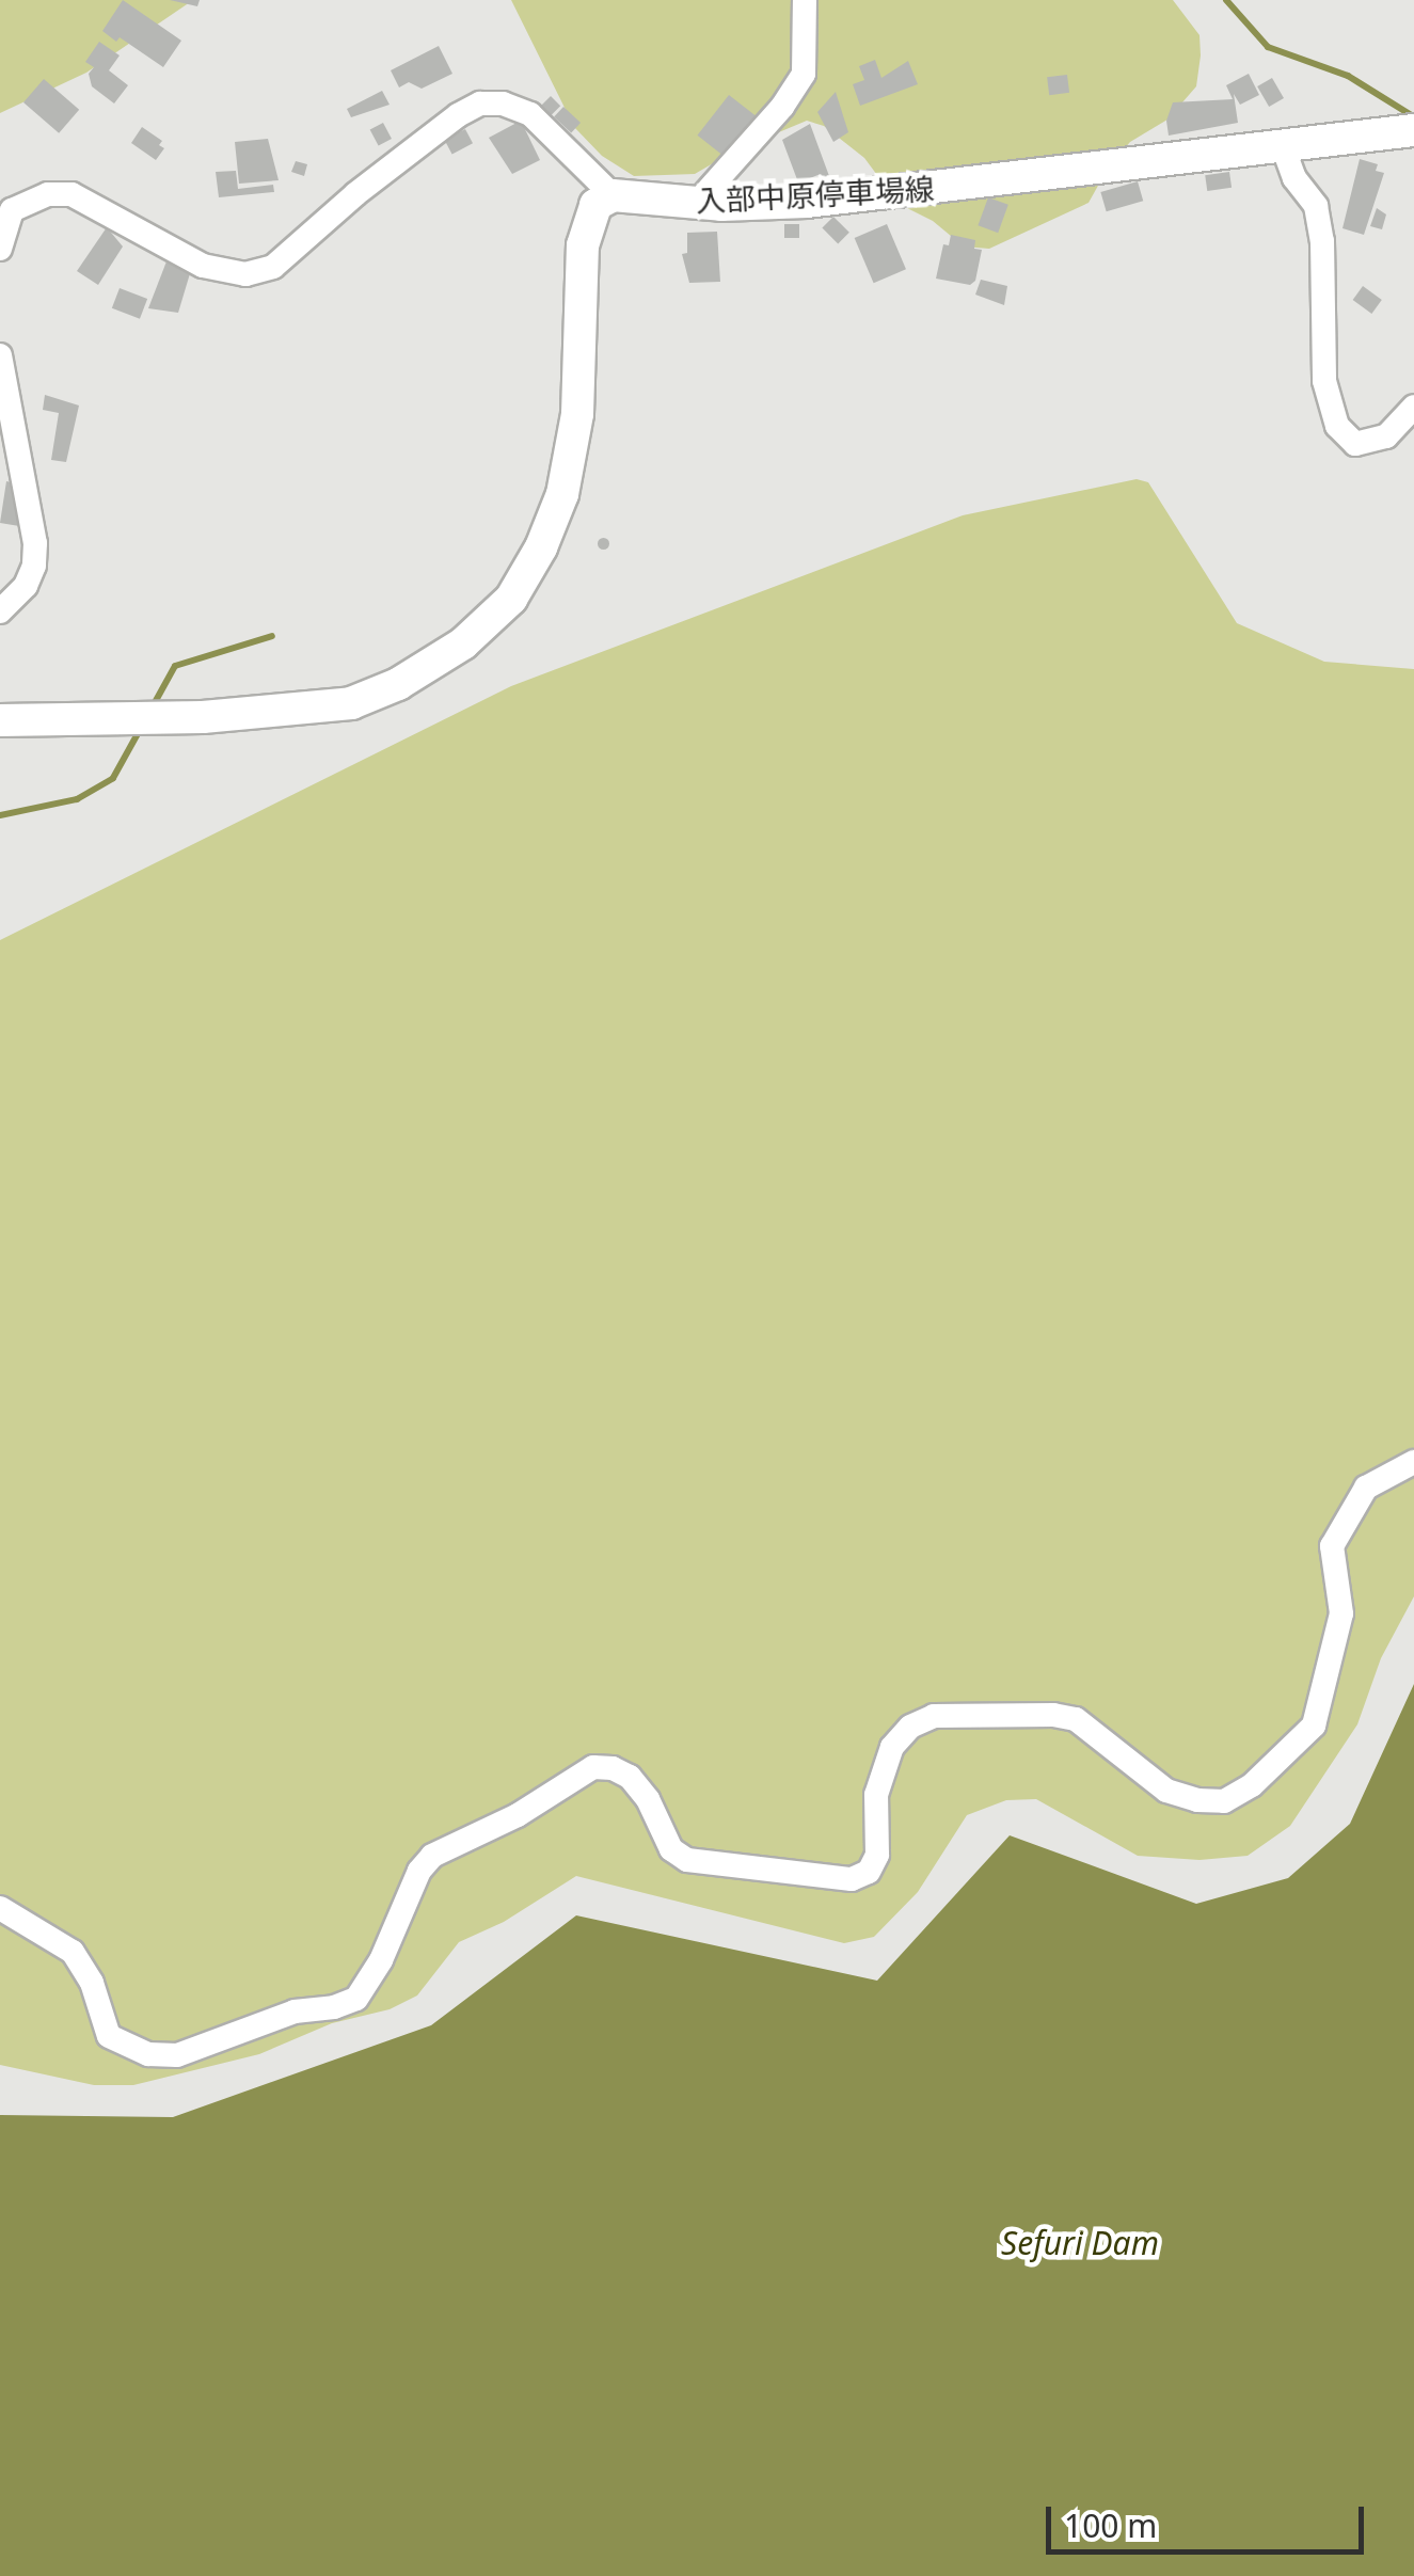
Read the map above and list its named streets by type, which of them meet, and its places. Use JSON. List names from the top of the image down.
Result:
{
  "streets": {
    "main road": ["入部中原停車場線"]
  },
  "water": ["Sefuri Dam"],
  "scale_bar": "100 m"
}
